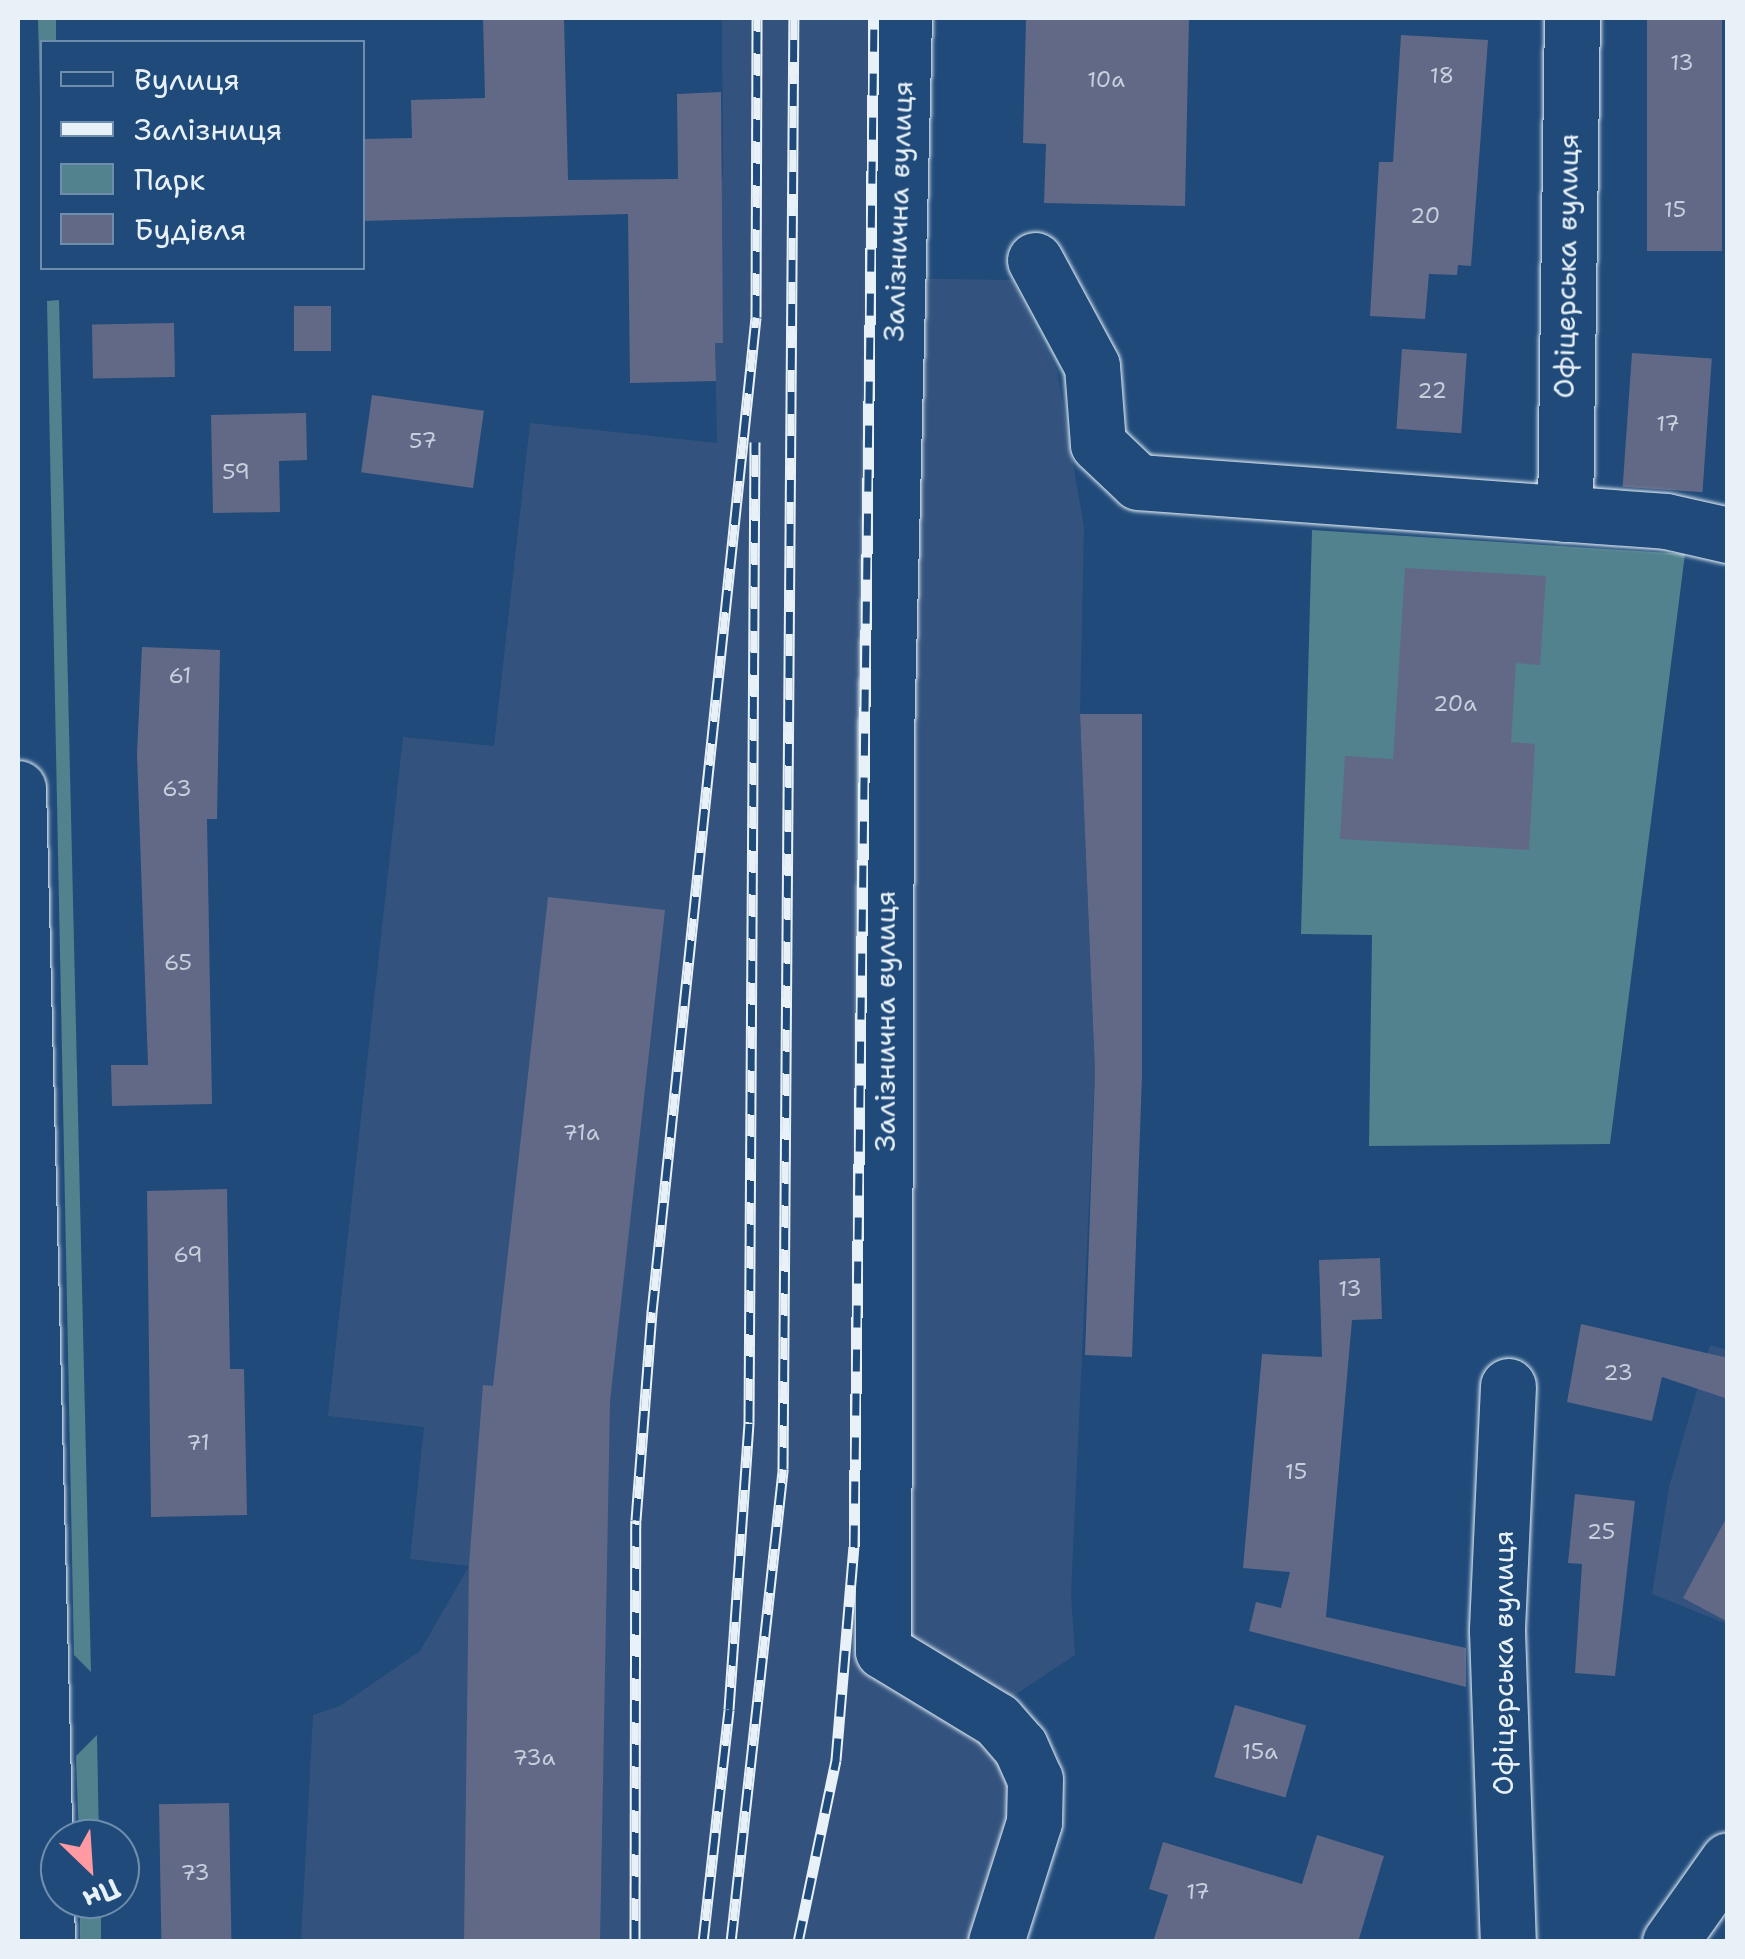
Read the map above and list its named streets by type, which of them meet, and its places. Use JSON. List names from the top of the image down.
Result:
{
  "streets": {
    "street": ["Залізнична вулиця", "Офіцерська вулиця"]
  },
  "house_numbers": [
    "13",
    "18",
    "10а",
    "15",
    "20",
    "22",
    "17",
    "57",
    "59",
    "61",
    "20а",
    "63",
    "65",
    "71а",
    "69",
    "13",
    "23",
    "71",
    "15",
    "25",
    "15а",
    "73а",
    "73",
    "17"
  ],
  "legend": [
    "Вулиця",
    "Залізниця",
    "Парк",
    "Будівля"
  ],
  "north": "bottom right"
}
